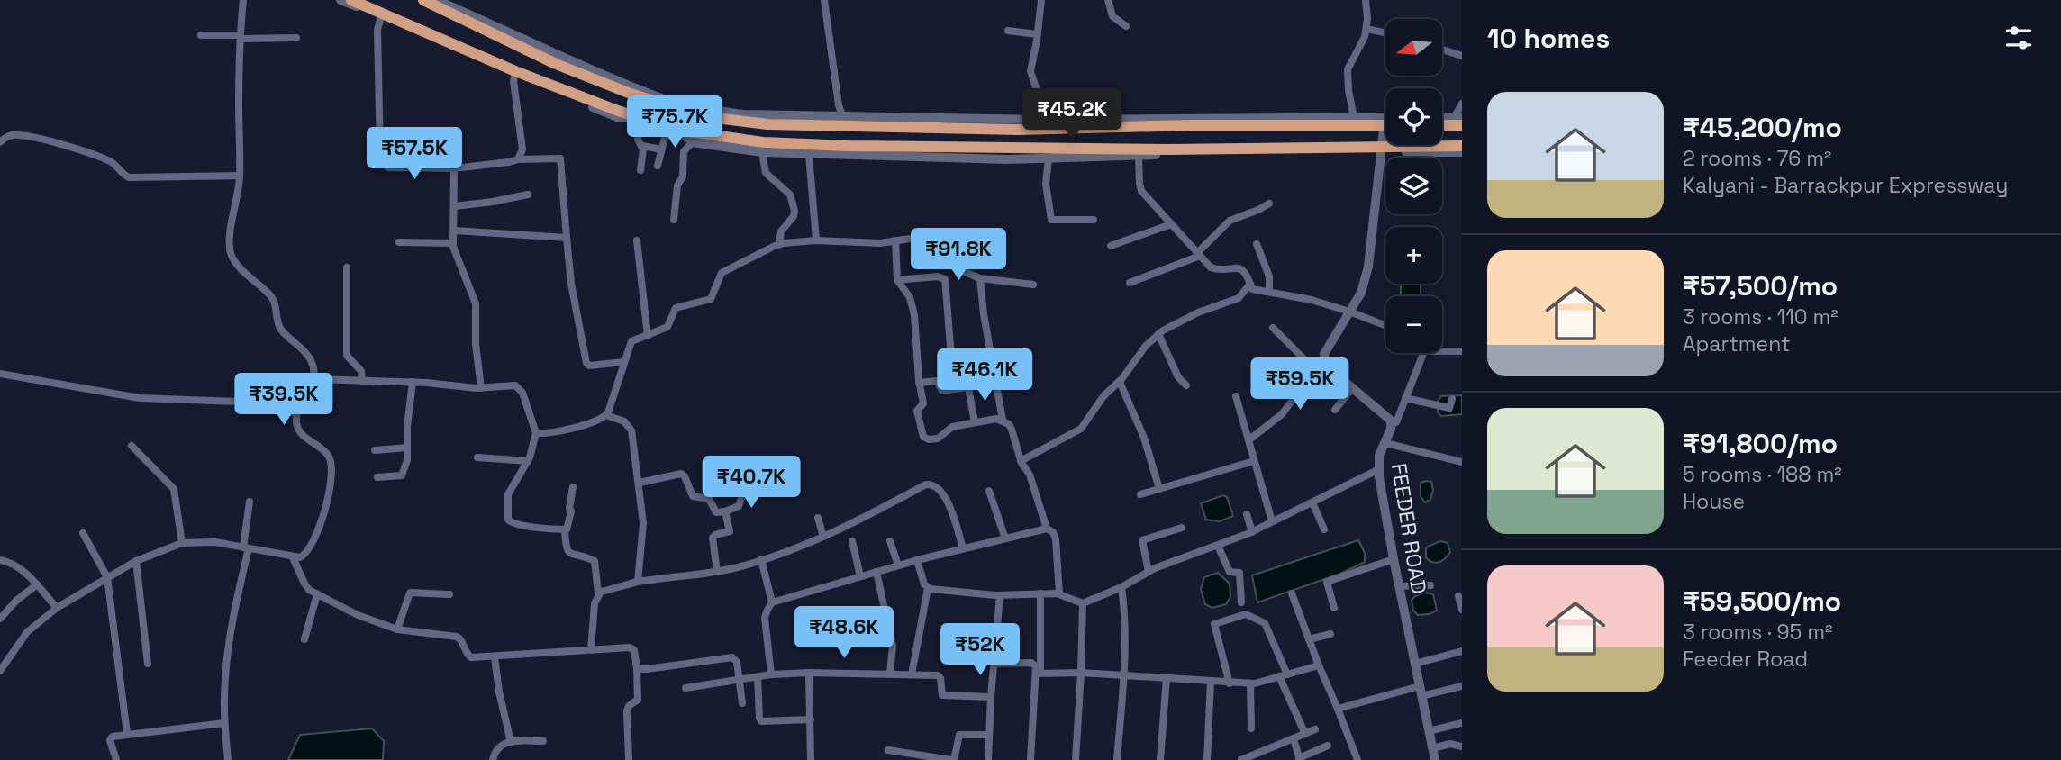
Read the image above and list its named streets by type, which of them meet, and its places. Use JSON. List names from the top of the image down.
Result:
{
  "streets": {
    "street": ["FEEDER ROAD"]
  },
  "north": "left",
  "page": {
    "heading": "10 homes",
    "map_buttons": ["+", "−"],
    "list": [
      {
        "name": "₹45,200/mo",
        "note": "2 rooms · 76 m² · Kalyani - Barrackpur Expressway"
      },
      {
        "name": "₹57,500/mo",
        "note": "3 rooms · 110 m² · Apartment"
      },
      {
        "name": "₹91,800/mo",
        "note": "5 rooms · 188 m² · House"
      },
      {
        "name": "₹59,500/mo",
        "note": "3 rooms · 95 m² · Feeder Road"
      }
    ],
    "price": [
      "₹45.2K",
      "₹75.7K",
      "₹57.5K",
      "₹91.8K",
      "₹46.1K",
      "₹59.5K",
      "₹39.5K",
      "₹40.7K",
      "₹48.6K",
      "₹52K"
    ]
  }
}
